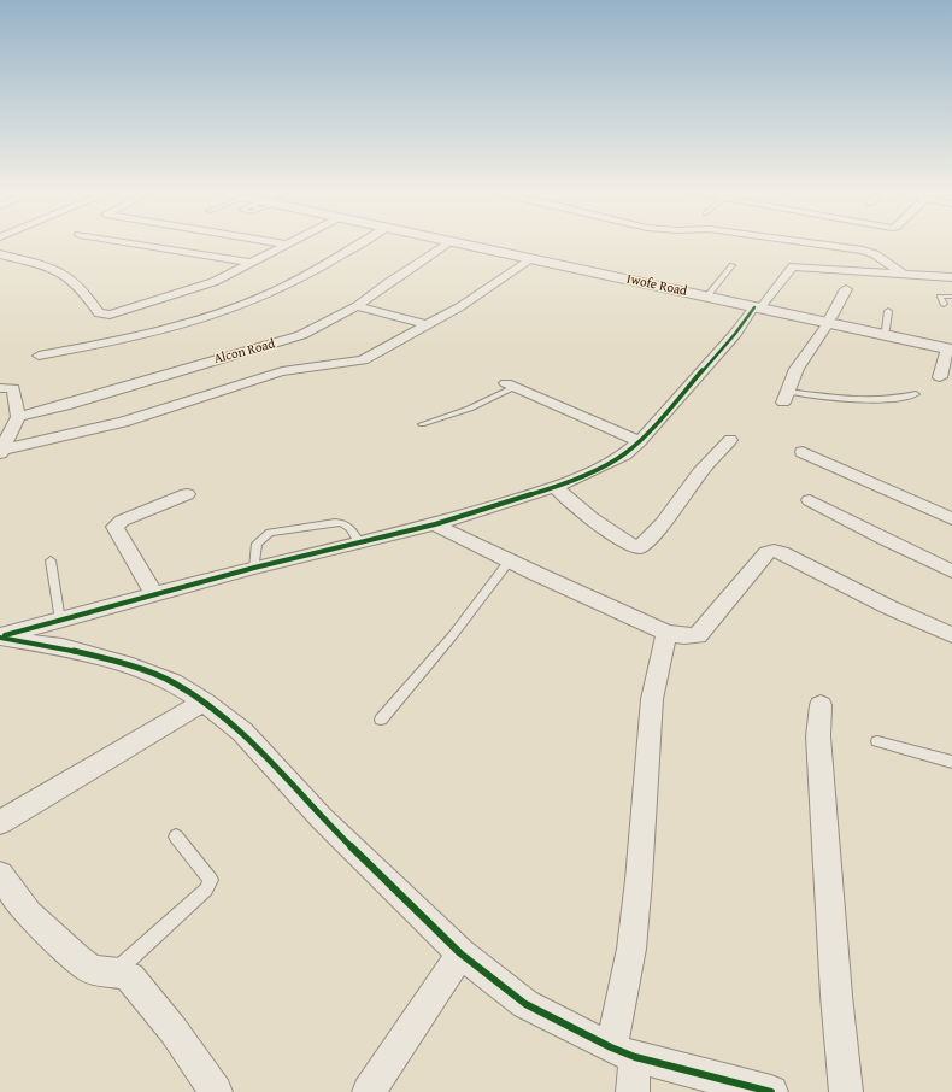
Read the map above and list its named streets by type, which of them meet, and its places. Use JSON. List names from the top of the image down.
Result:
{
  "streets": {
    "street": ["Iwofe Road", "Alcon Road"]
  }
}
